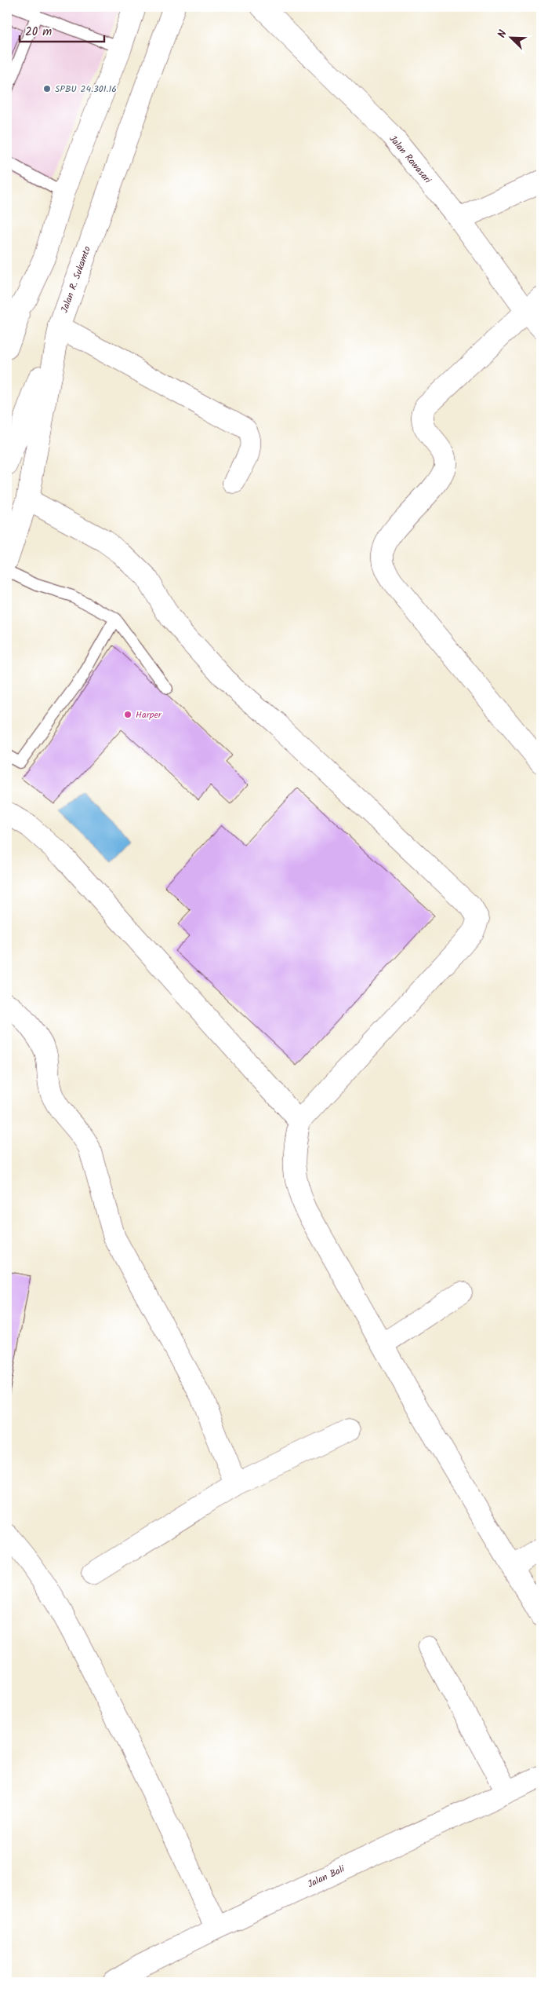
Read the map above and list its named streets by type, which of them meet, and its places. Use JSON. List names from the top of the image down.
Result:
{
  "streets": {
    "main road": ["Jalan Rawasari", "Jalan R. Sukamto", "Jalan Bali"]
  },
  "places": ["SPBU 24.301.16", "Harper"],
  "scale_bar": "20 m",
  "north": "top left"
}
